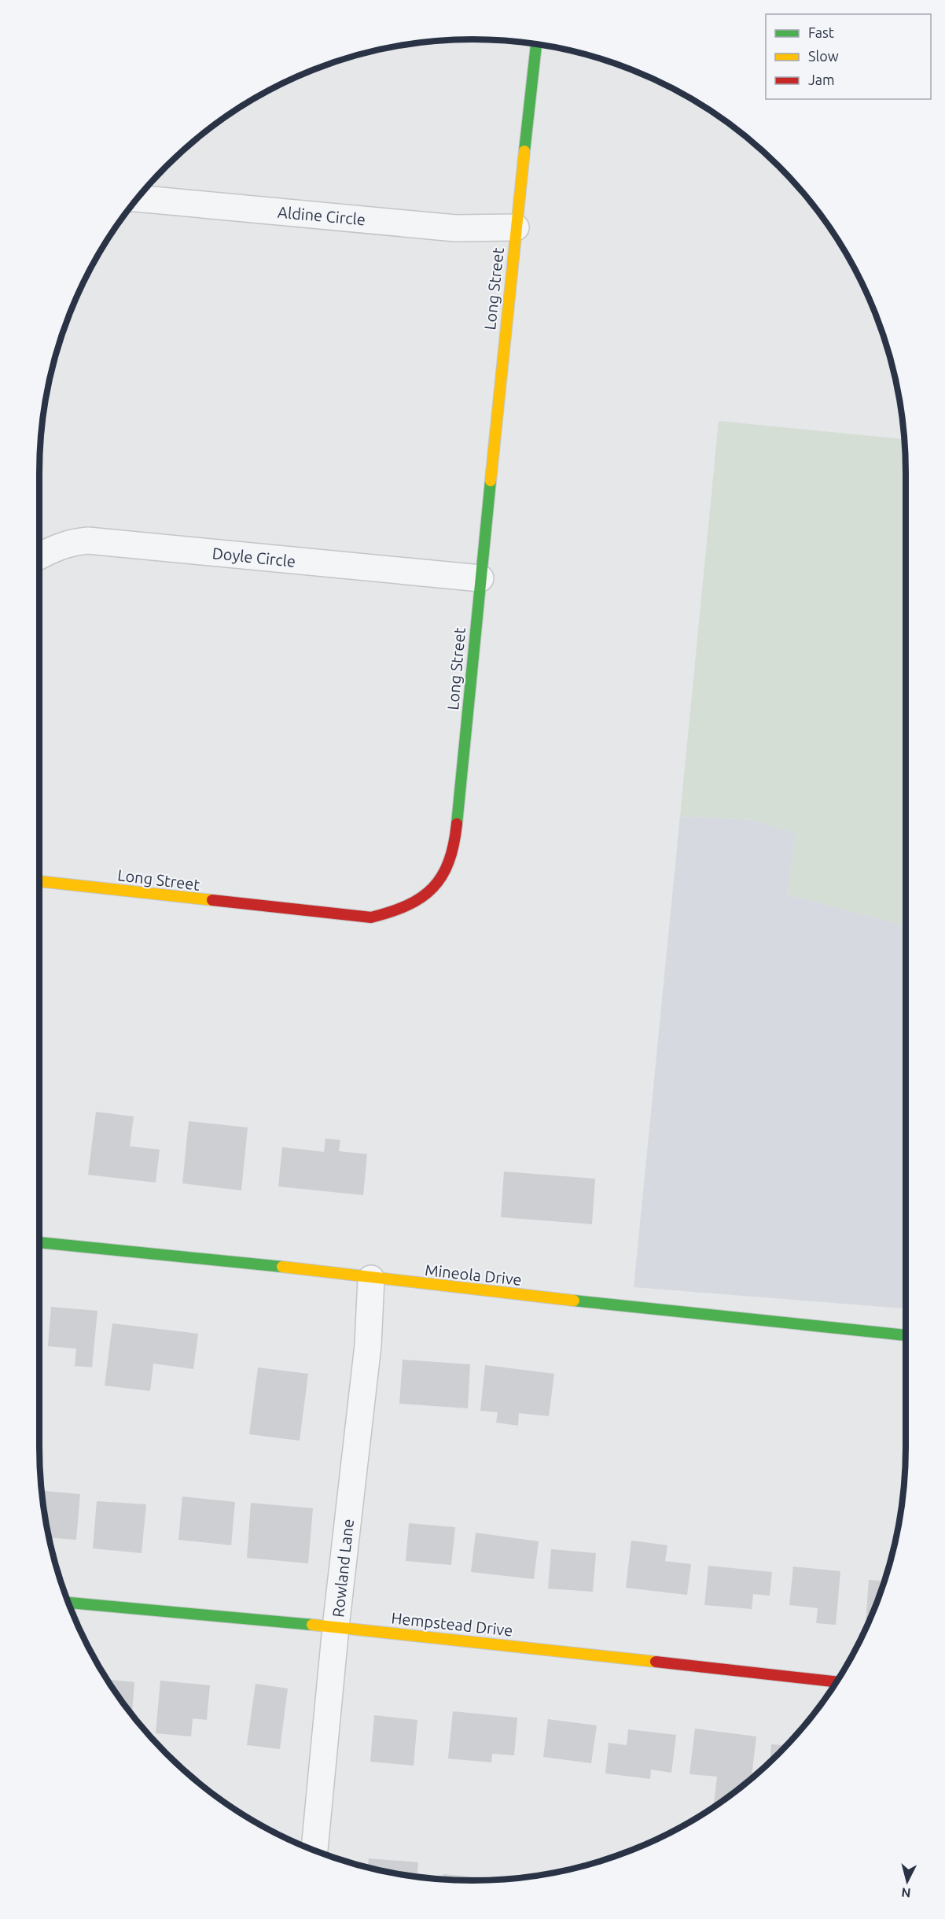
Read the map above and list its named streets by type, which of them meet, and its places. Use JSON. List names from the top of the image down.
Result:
{
  "streets": {
    "street": [
      "Aldine Circle",
      "Long Street",
      "Doyle Circle",
      "Mineola Drive",
      "Rowland Lane",
      "Hempstead Drive"
    ]
  },
  "crossings": [
    ["Aldine Circle", "Long Street"],
    ["Long Street", "Doyle Circle"],
    ["Mineola Drive", "Rowland Lane"],
    ["Rowland Lane", "Hempstead Drive"]
  ],
  "legend": ["Fast", "Slow", "Jam"],
  "north": "bottom"
}
